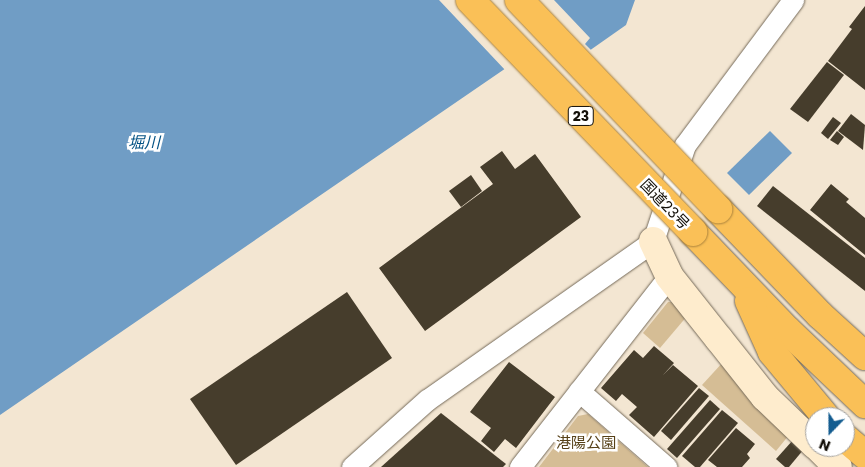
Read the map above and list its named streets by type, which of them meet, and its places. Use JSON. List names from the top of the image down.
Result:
{
  "streets": {
    "highway": ["23", "国道23号"]
  },
  "crossings": [
    ["23", "国道23号"]
  ],
  "water": ["堀川"],
  "parks": ["港陽公園"],
  "north": "bottom"
}
